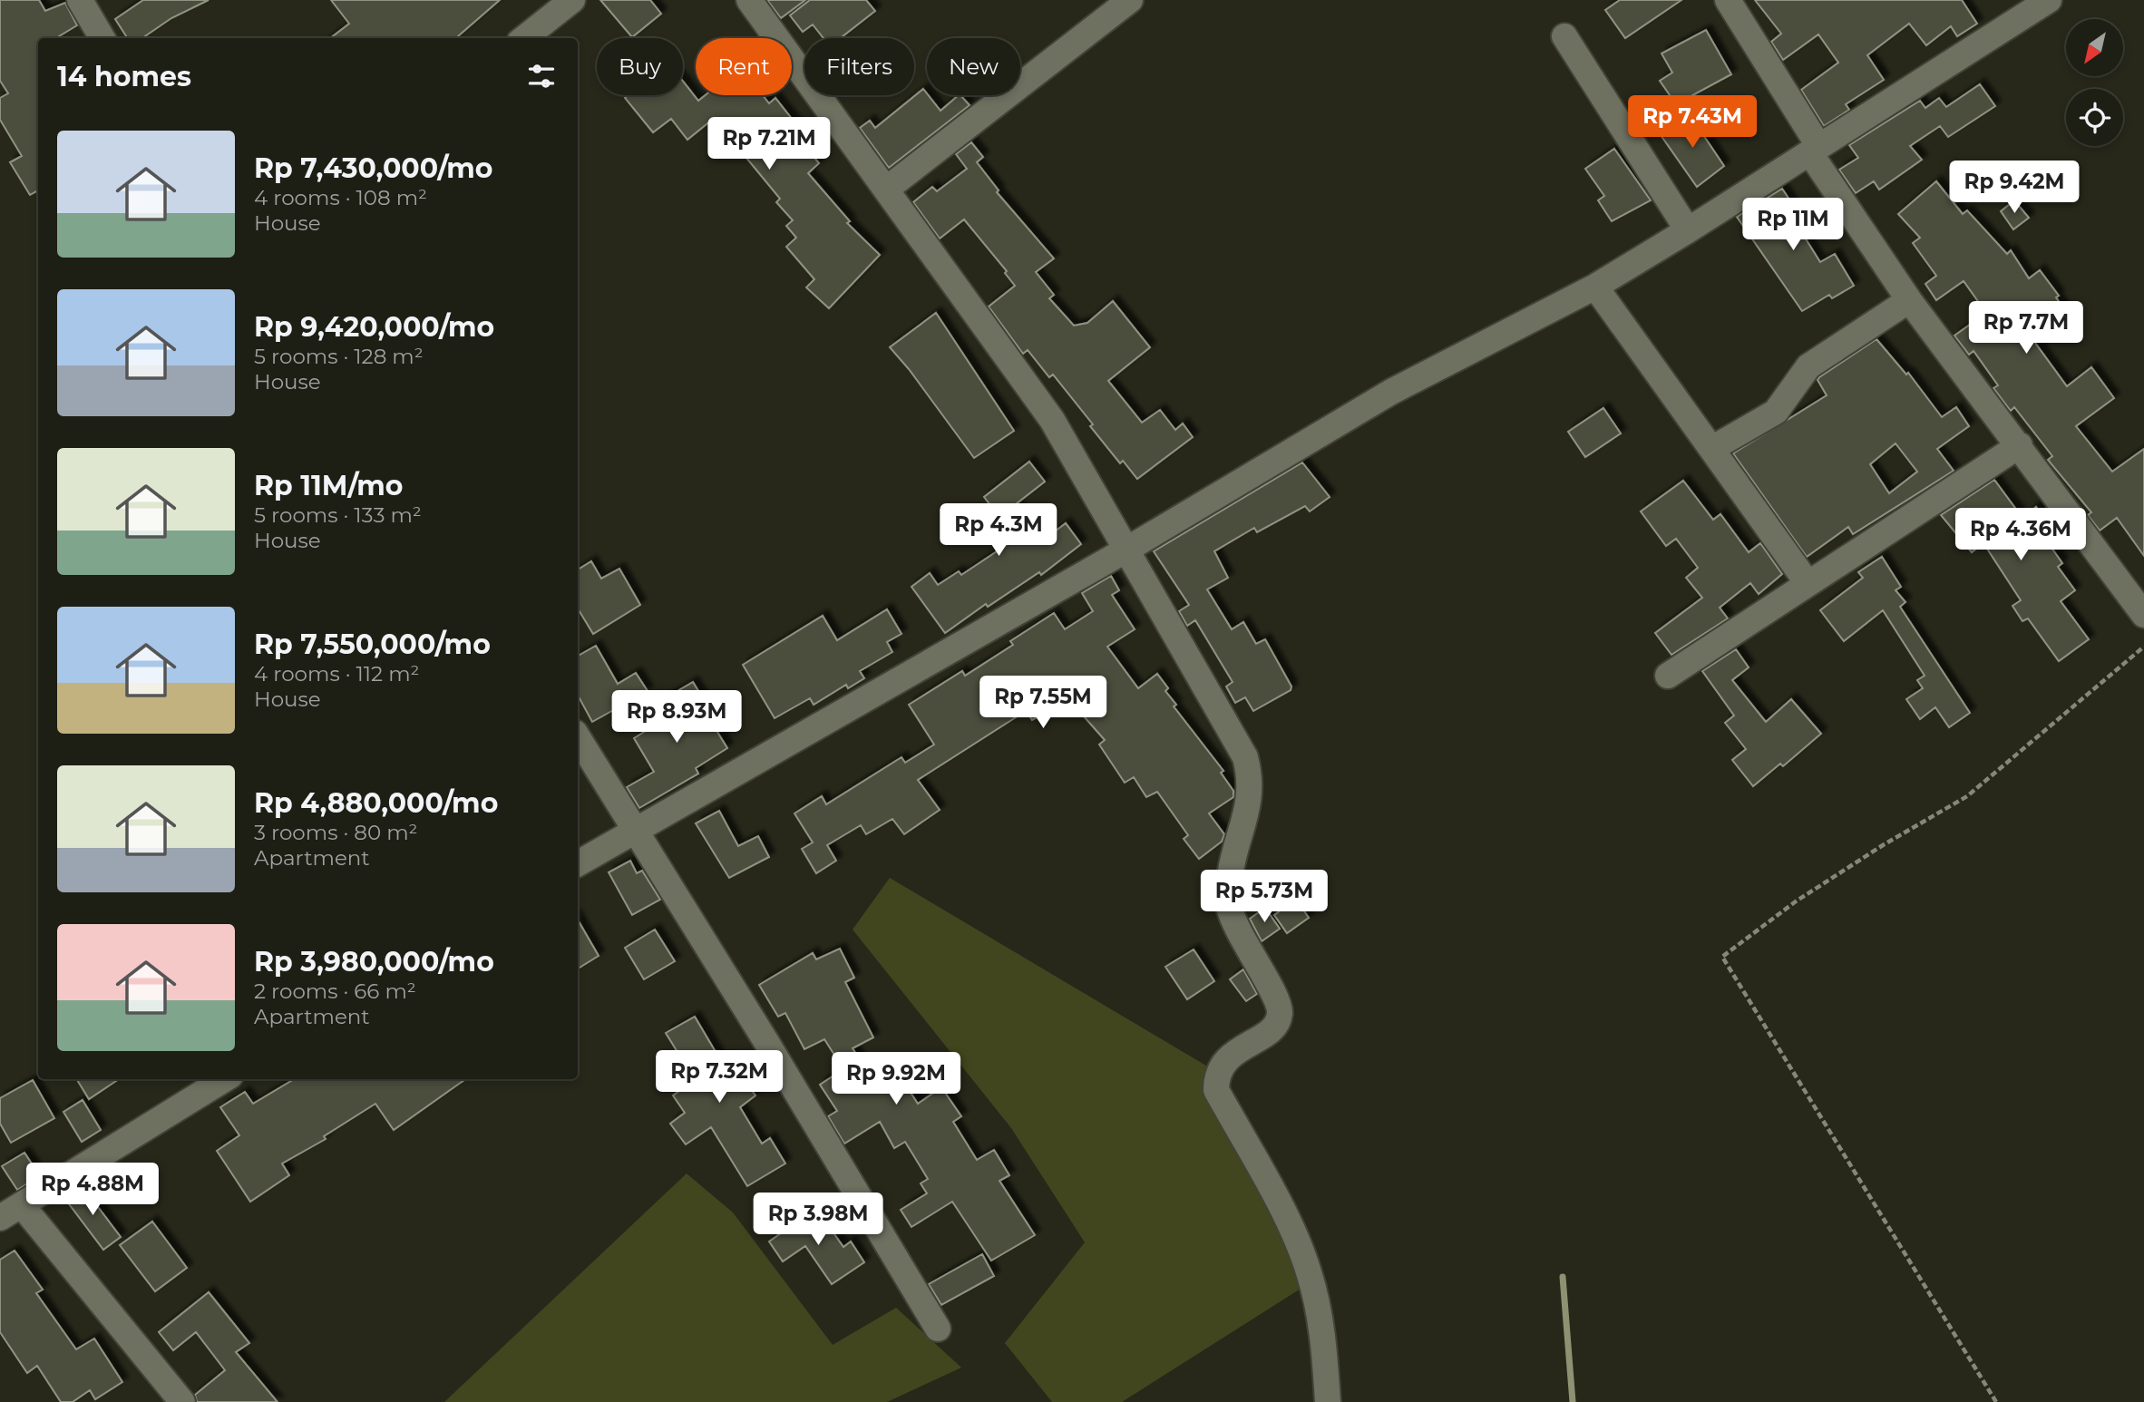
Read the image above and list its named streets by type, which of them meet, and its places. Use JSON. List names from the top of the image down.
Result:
{
  "north": "bottom left",
  "page": {
    "chip": [
      "Buy",
      "Rent",
      "Filters",
      "New"
    ],
    "heading": "14 homes",
    "price": [
      "Rp 7.43M",
      "Rp 7.21M",
      "Rp 9.42M",
      "Rp 11M",
      "Rp 7.7M",
      "Rp 4.3M",
      "Rp 4.36M",
      "Rp 7.55M",
      "Rp 8.93M",
      "Rp 5.73M",
      "Rp 7.32M",
      "Rp 9.92M",
      "Rp 4.88M",
      "Rp 3.98M"
    ],
    "list": [
      {
        "name": "Rp 7,430,000/mo",
        "note": "4 rooms · 108 m² · House"
      },
      {
        "name": "Rp 9,420,000/mo",
        "note": "5 rooms · 128 m² · House"
      },
      {
        "name": "Rp 11M/mo",
        "note": "5 rooms · 133 m² · House"
      },
      {
        "name": "Rp 7,550,000/mo",
        "note": "4 rooms · 112 m² · House"
      },
      {
        "name": "Rp 4,880,000/mo",
        "note": "3 rooms · 80 m² · Apartment"
      },
      {
        "name": "Rp 3,980,000/mo",
        "note": "2 rooms · 66 m² · Apartment"
      }
    ]
  }
}
